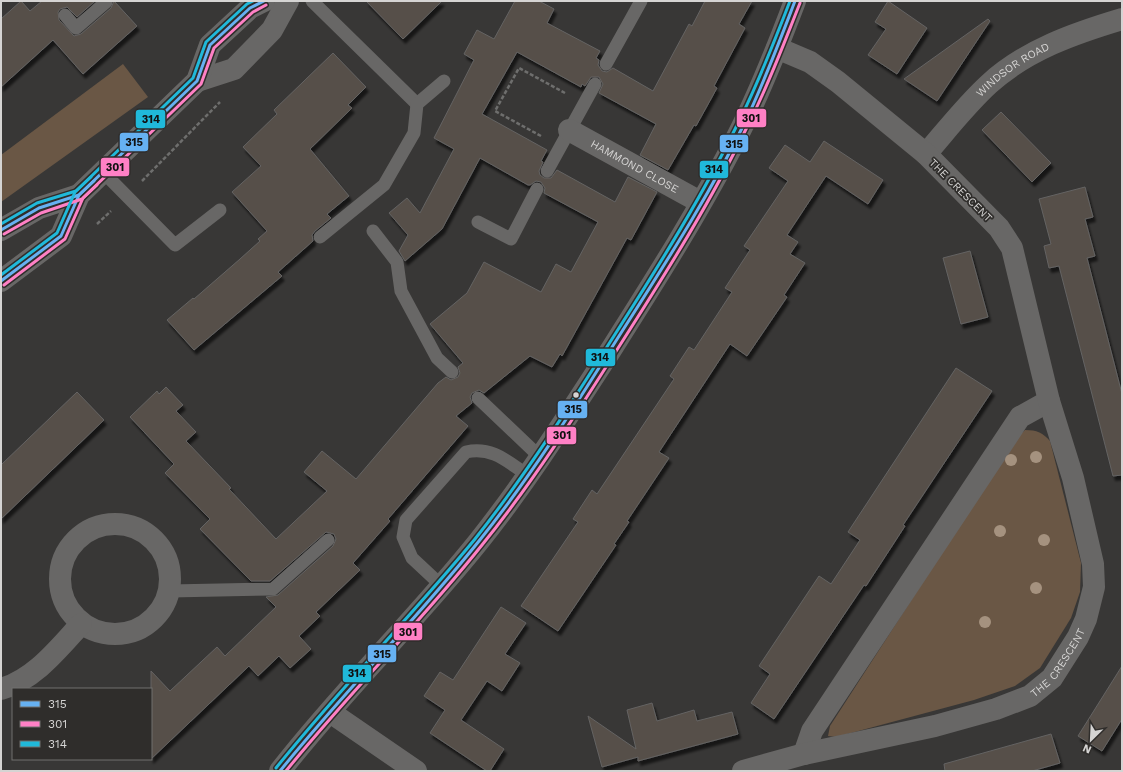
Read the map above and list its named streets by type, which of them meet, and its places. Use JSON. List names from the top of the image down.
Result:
{
  "streets": {
    "street": ["WINDSOR ROAD", "HAMMOND CLOSE", "THE CRESCENT"]
  },
  "crossings": [
    ["WINDSOR ROAD", "THE CRESCENT"]
  ],
  "lines": ["transit line 315", "transit line 314", "transit line 301"],
  "legend": ["315", "301", "314"],
  "north": "bottom left"
}
